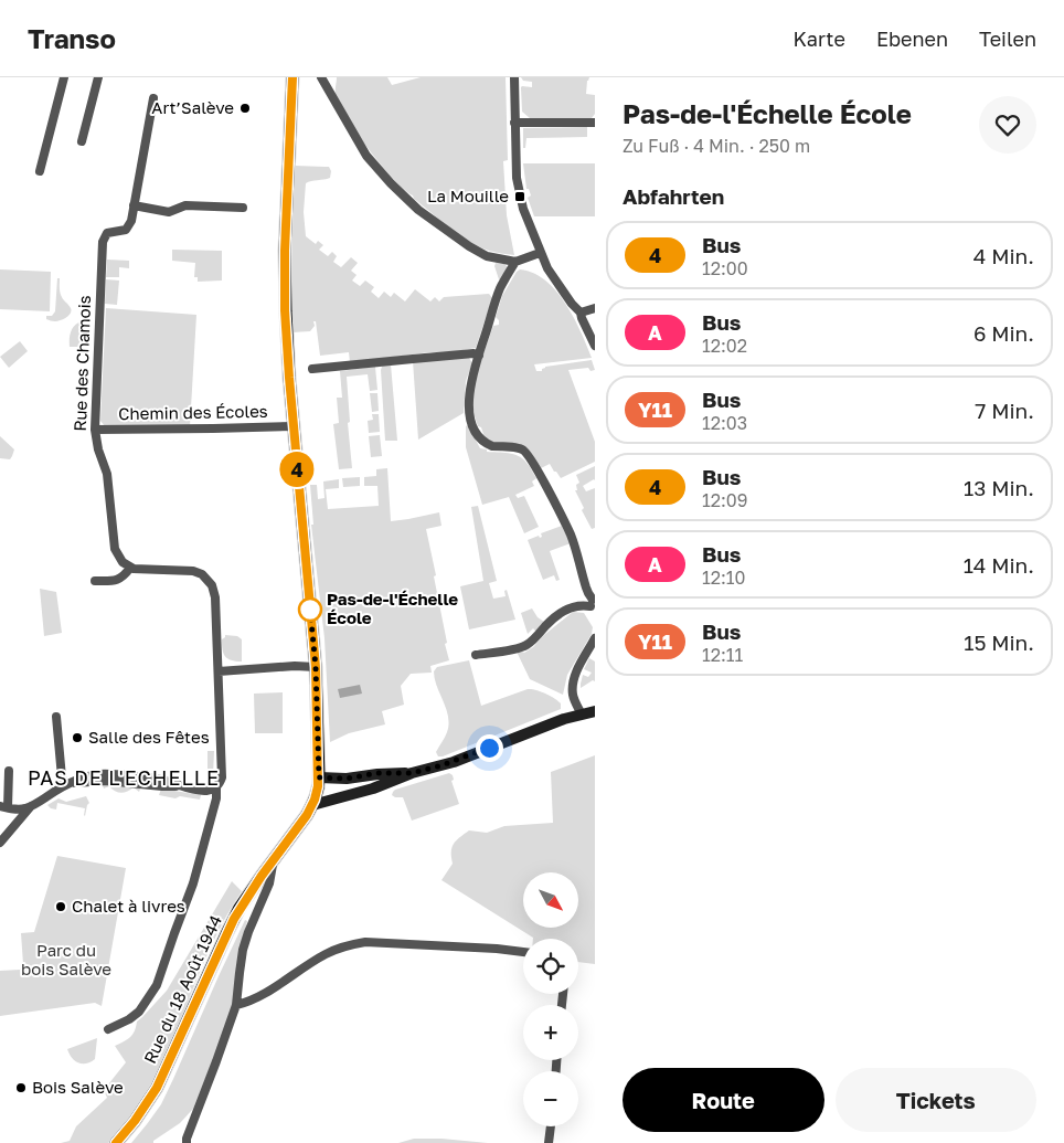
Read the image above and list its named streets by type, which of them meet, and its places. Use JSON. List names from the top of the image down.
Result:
{
  "streets": {
    "main road": ["Rue du 18 Août 1944"],
    "street": ["Rue des Chamois", "Chemin des Écoles"]
  },
  "crossings": [
    ["Rue des Chamois", "Chemin des Écoles"]
  ],
  "districts": ["PAS DE L'ECHELLE"],
  "parks": ["Parc du bois Salève"],
  "places": {
    "other": [
      "Art’Salève",
      "Pas-de-l'Échelle École",
      "Salle des Fêtes",
      "Chalet à livres",
      "Bois Salève"
    ],
    "transit": ["La Mouille"]
  },
  "lines": ["bus line 4"],
  "north": "bottom right",
  "page": {
    "header": "Transo",
    "nav": ["Karte", "Ebenen", "Teilen"],
    "on_map": "4",
    "heading": [
      ["Pas-de-l'Échelle École", "Zu Fuß · 4 Min. · 250 m"],
      "Abfahrten"
    ],
    "list": [
      {
        "mark": "4",
        "name": "Bus",
        "note": "12:00",
        "value": "4 Min."
      },
      {
        "mark": "A",
        "name": "Bus",
        "note": "12:02",
        "value": "6 Min."
      },
      {
        "mark": "Y11",
        "name": "Bus",
        "note": "12:03",
        "value": "7 Min."
      },
      {
        "mark": "4",
        "name": "Bus",
        "note": "12:09",
        "value": "13 Min."
      },
      {
        "mark": "A",
        "name": "Bus",
        "note": "12:10",
        "value": "14 Min."
      },
      {
        "mark": "Y11",
        "name": "Bus",
        "note": "12:11",
        "value": "15 Min."
      }
    ],
    "map_buttons": ["+", "−"],
    "buttons": ["Route", "Tickets"]
  }
}
